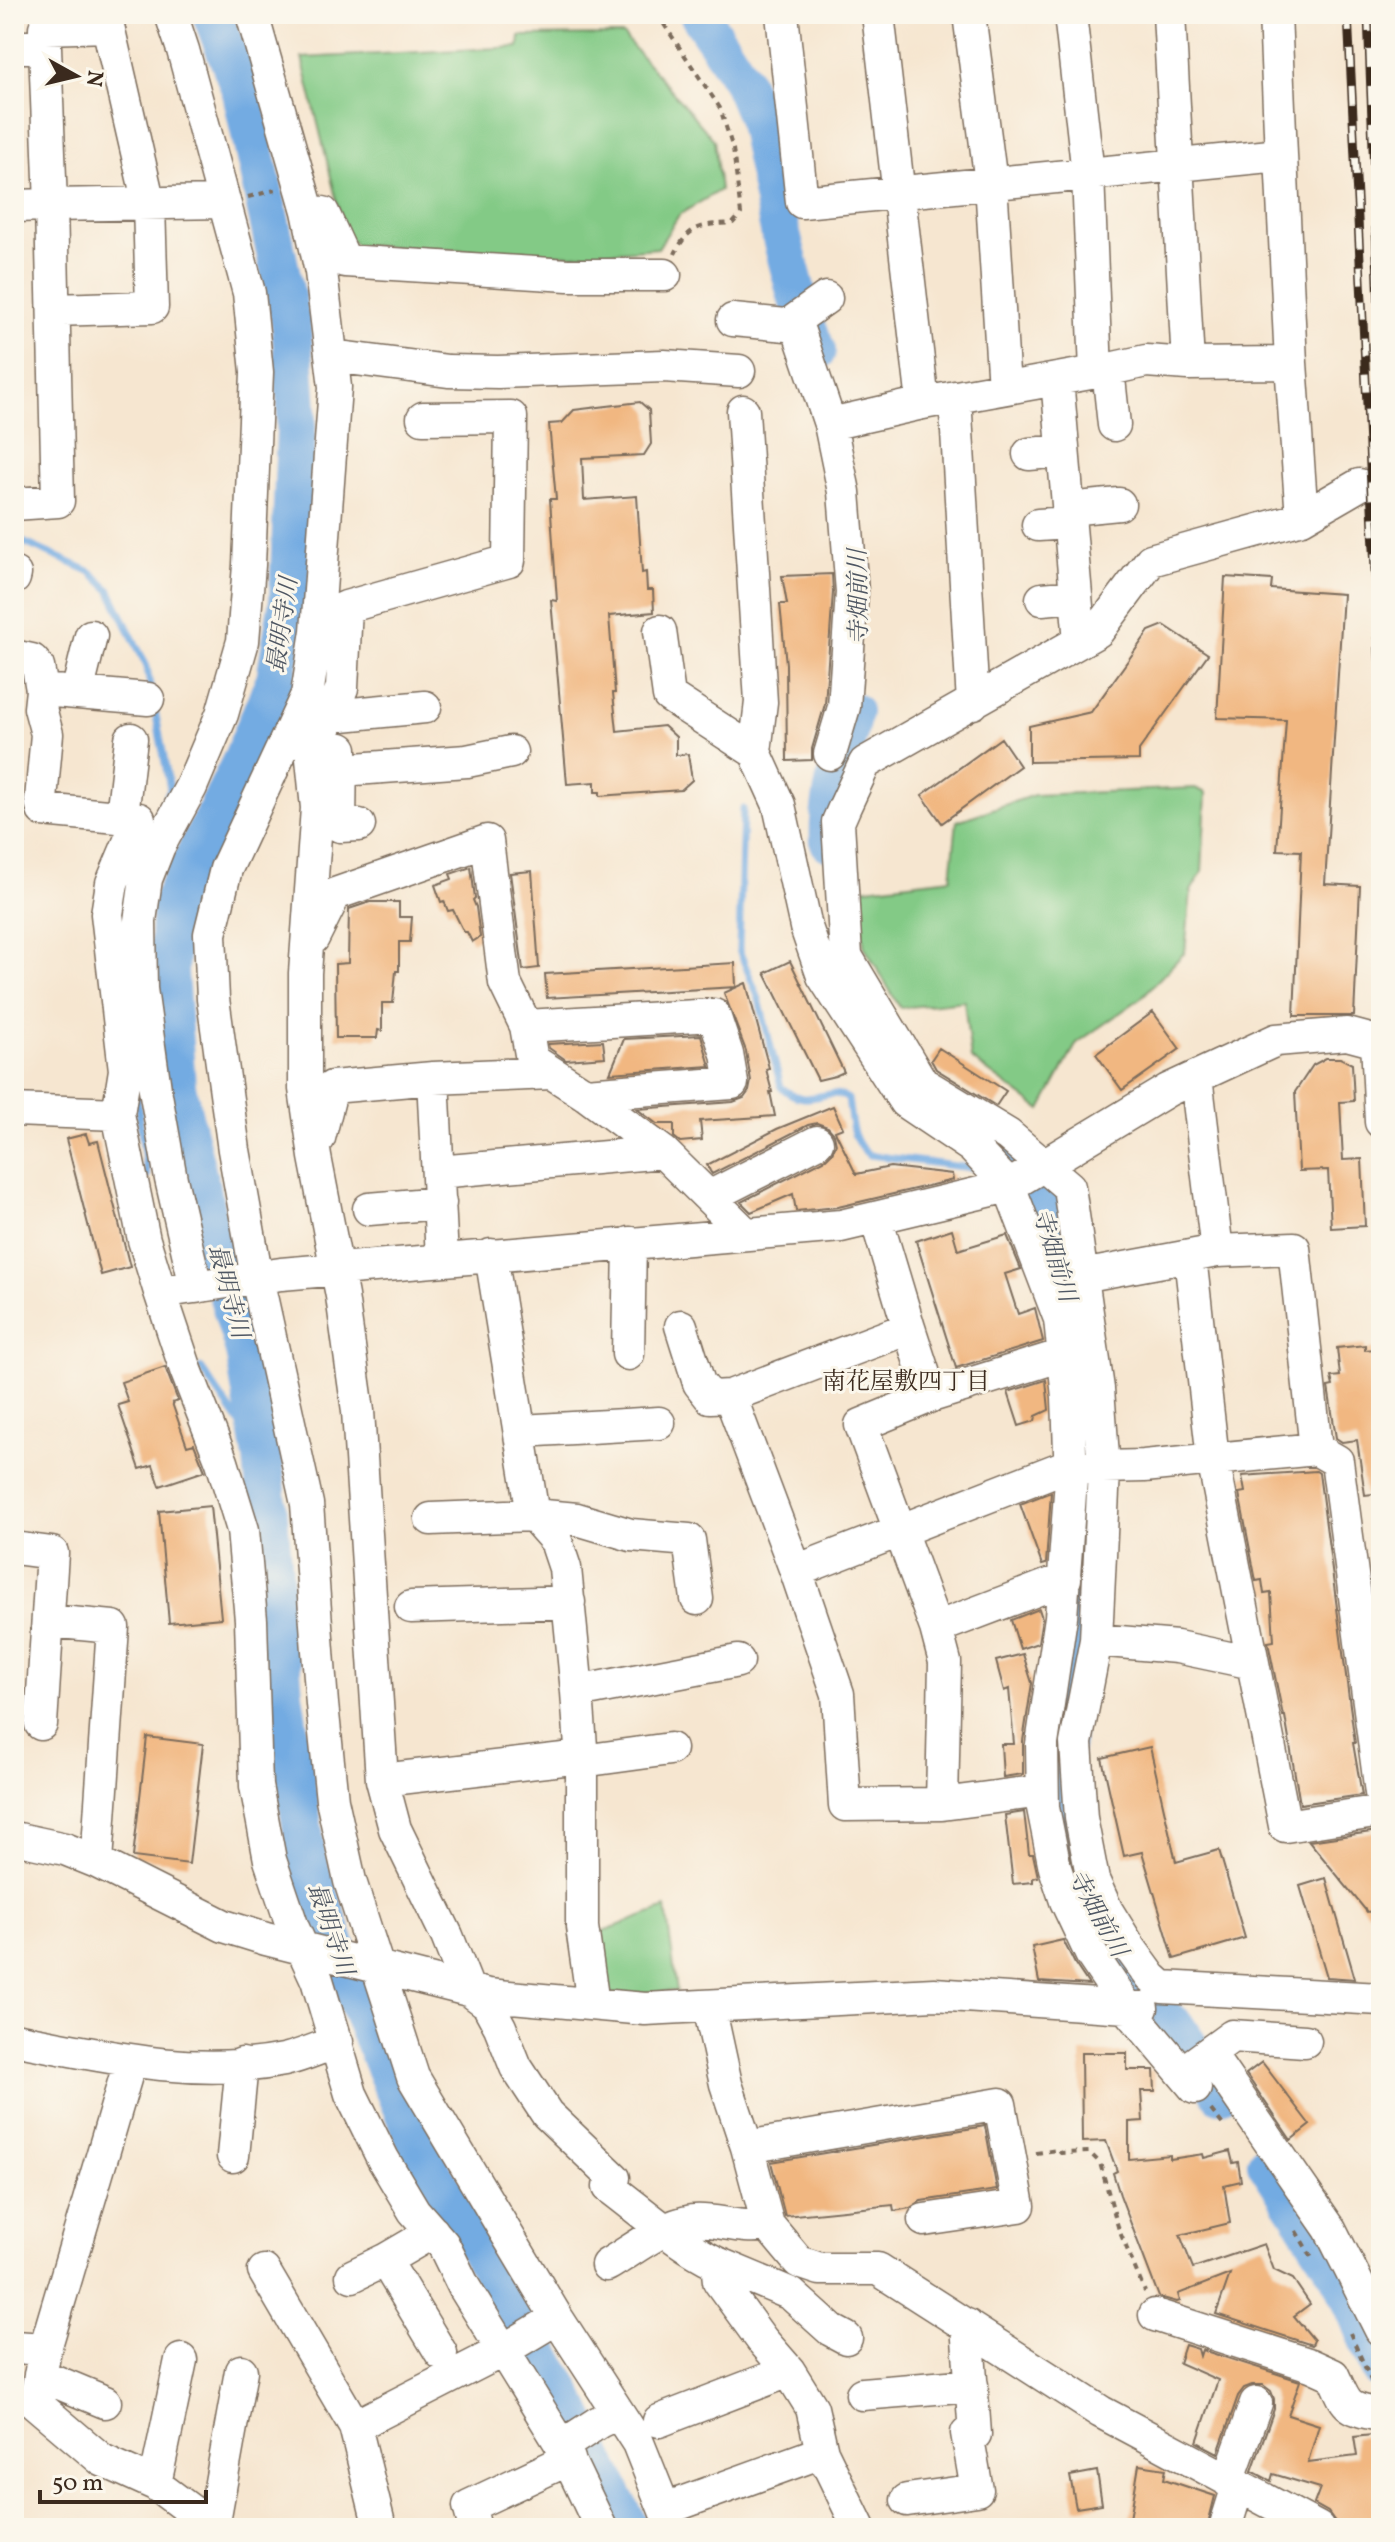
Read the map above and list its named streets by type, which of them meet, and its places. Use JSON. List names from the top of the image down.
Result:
{
  "districts": ["南花屋敷四丁目"],
  "water": ["寺畑前川", "最明寺川"],
  "scale_bar": "50 m",
  "north": "right"
}
